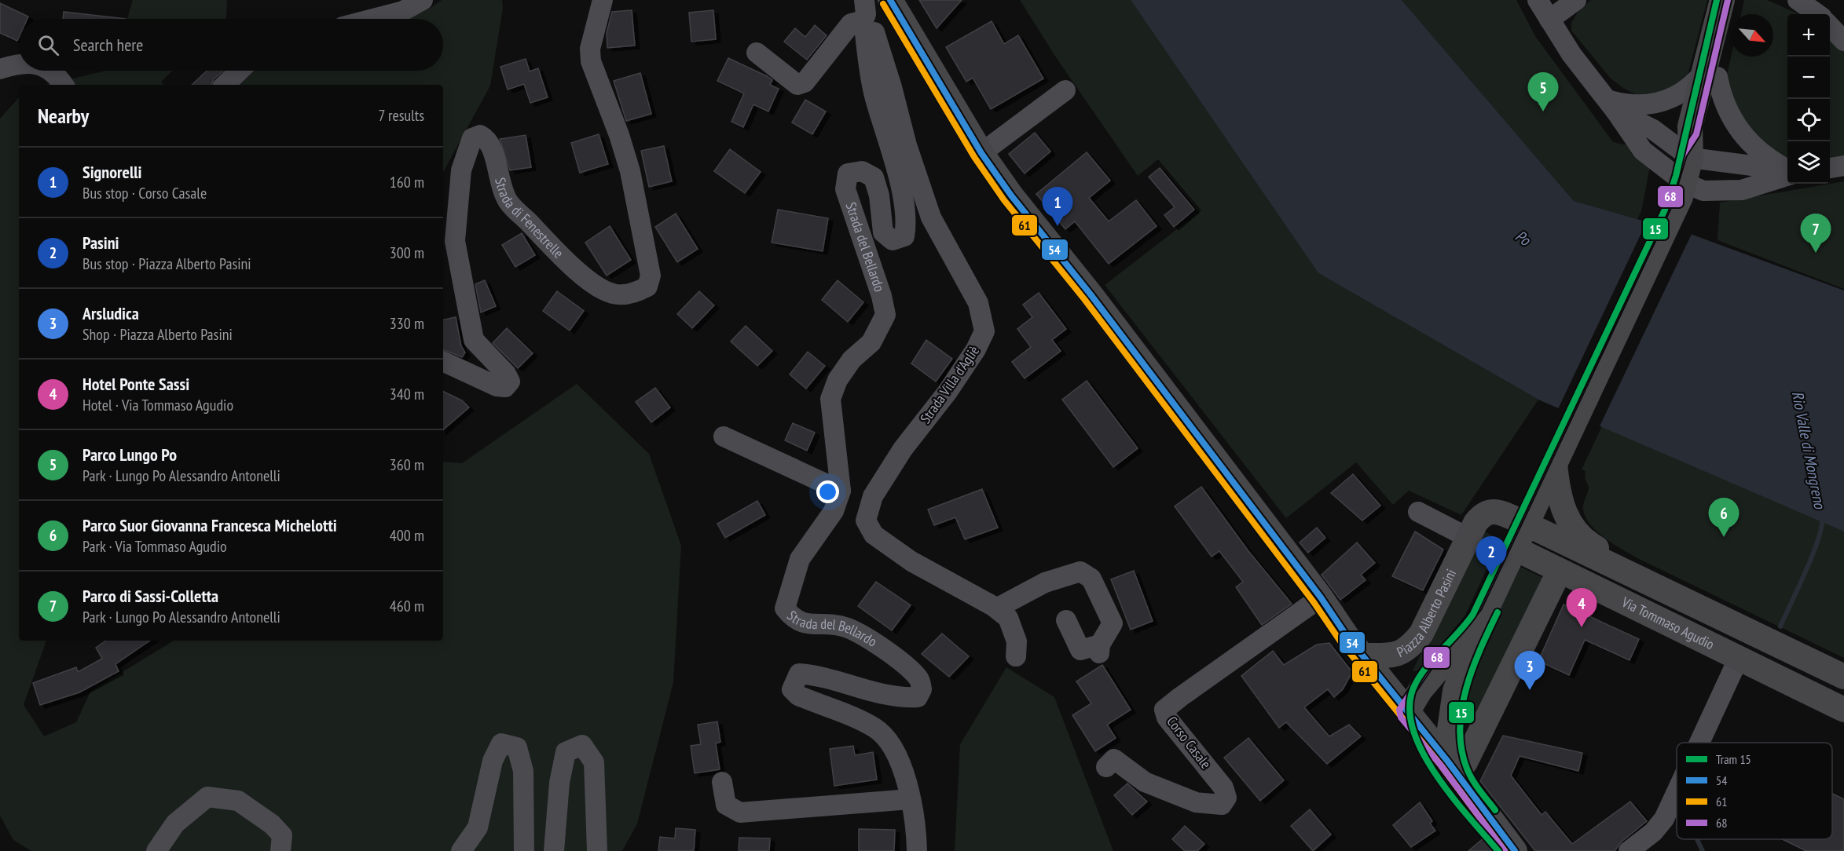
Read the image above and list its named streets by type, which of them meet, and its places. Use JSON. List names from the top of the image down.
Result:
{
  "streets": {
    "main road": ["Piazza Alberto Pasini", "Via Tommaso Agudio"],
    "street": [
      "Strada di Fenestrelle",
      "Strada del Bellardo",
      "Strada Villa d'Agliè",
      "Corso Casale"
    ]
  },
  "crossings": [
    ["Strada del Bellardo", "Strada Villa d'Agliè"],
    ["Piazza Alberto Pasini", "Via Tommaso Agudio"]
  ],
  "water": ["Po", "Rio Valle di Mongreno"],
  "lines": [
    "tram line 15",
    "transit line 54",
    "transit line 68",
    "transit line 61"
  ],
  "legend": [
    "Tram 15",
    "54",
    "61",
    "68"
  ],
  "north": "bottom right",
  "page": {
    "map_buttons": ["+", "−"],
    "search": "Search here",
    "pins": [
      "5",
      "1",
      "7",
      "6",
      "2",
      "4",
      "3"
    ],
    "heading": ["Nearby", "7 results"],
    "list": [
      {
        "mark": "1",
        "name": "Signorelli",
        "note": "Bus stop · Corso Casale",
        "value": "160 m"
      },
      {
        "mark": "2",
        "name": "Pasini",
        "note": "Bus stop · Piazza Alberto Pasini",
        "value": "300 m"
      },
      {
        "mark": "3",
        "name": "Arsludica",
        "note": "Shop · Piazza Alberto Pasini",
        "value": "330 m"
      },
      {
        "mark": "4",
        "name": "Hotel Ponte Sassi",
        "note": "Hotel · Via Tommaso Agudio",
        "value": "340 m"
      },
      {
        "mark": "5",
        "name": "Parco Lungo Po",
        "note": "Park · Lungo Po Alessandro Antonelli",
        "value": "360 m"
      },
      {
        "mark": "6",
        "name": "Parco Suor Giovanna Francesca Michelotti",
        "note": "Park · Via Tommaso Agudio",
        "value": "400 m"
      },
      {
        "mark": "7",
        "name": "Parco di Sassi-Colletta",
        "note": "Park · Lungo Po Alessandro Antonelli",
        "value": "460 m"
      }
    ]
  }
}
